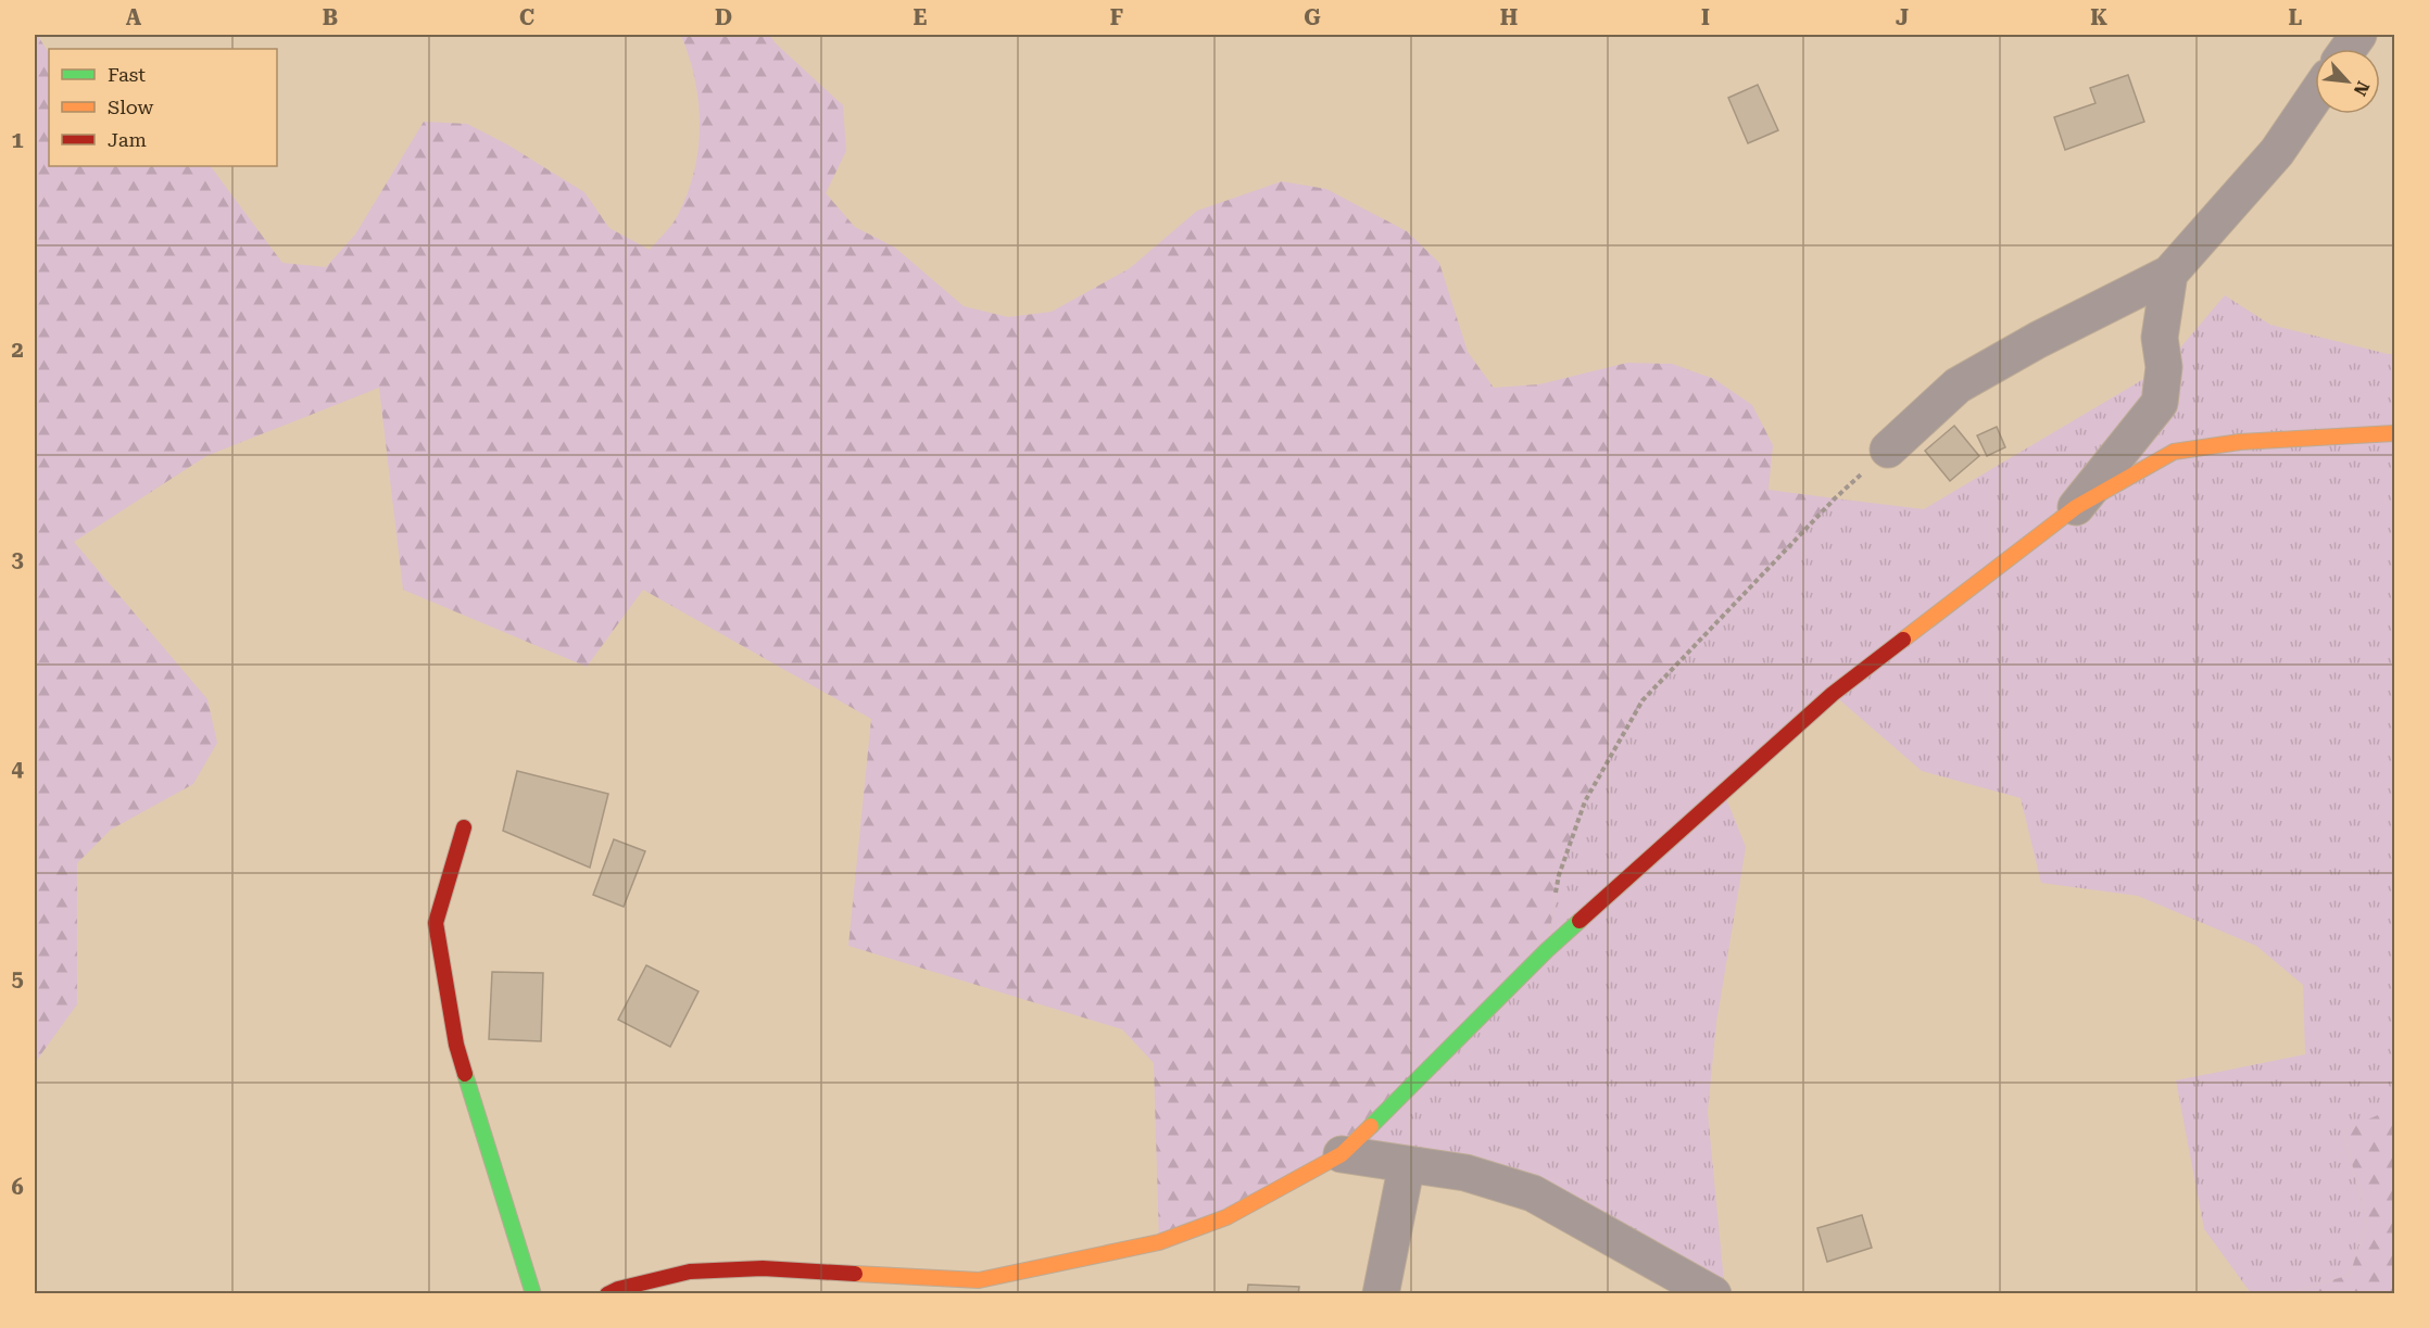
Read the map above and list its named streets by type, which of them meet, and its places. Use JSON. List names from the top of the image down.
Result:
{
  "legend": ["Fast", "Slow", "Jam"],
  "north": "bottom right",
  "grid": {
    "columns": [
      "A",
      "B",
      "C",
      "D",
      "E",
      "F",
      "G",
      "H",
      "I",
      "J",
      "K",
      "L"
    ],
    "rows": [
      "1",
      "2",
      "3",
      "4",
      "5",
      "6"
    ]
  }
}
